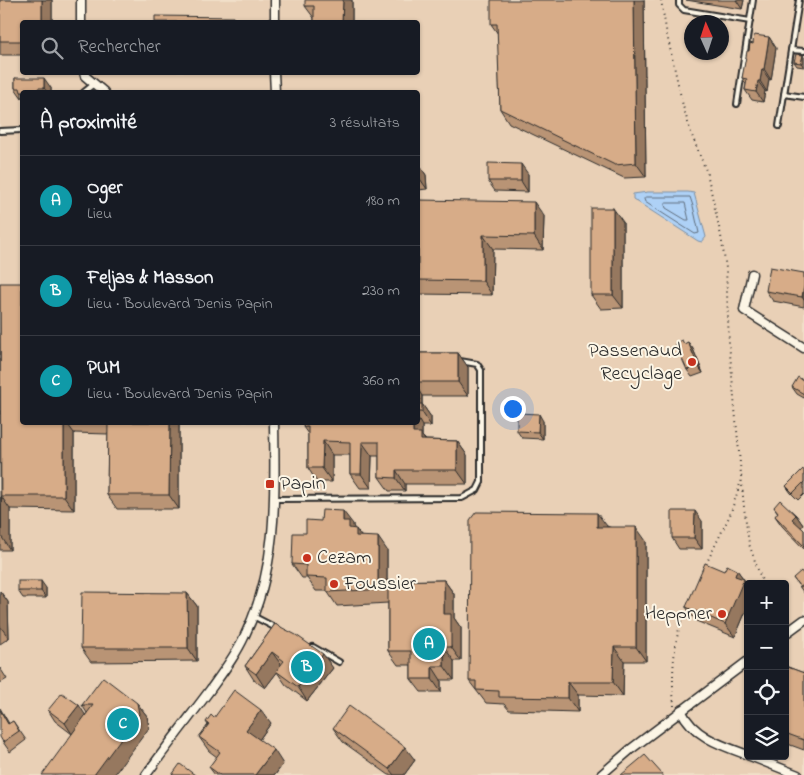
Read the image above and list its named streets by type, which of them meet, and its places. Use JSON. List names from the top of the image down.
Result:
{
  "places": {
    "other": [
      "Passenaud Recyclage",
      "Cezam",
      "Foussier",
      "Heppner"
    ],
    "transit": ["Papin"]
  },
  "north": "top",
  "page": {
    "search": "Rechercher",
    "heading": ["À proximité", "3 résultats"],
    "list": [
      {
        "mark": "A",
        "name": "Oger",
        "note": "Lieu",
        "value": "180 m"
      },
      {
        "mark": "B",
        "name": "Feljas & Masson",
        "note": "Lieu · Boulevard Denis Papin",
        "value": "230 m"
      },
      {
        "mark": "C",
        "name": "PUM",
        "note": "Lieu · Boulevard Denis Papin",
        "value": "360 m"
      }
    ],
    "map_buttons": ["+", "−"],
    "pins": ["A", "B", "C"]
  }
}
